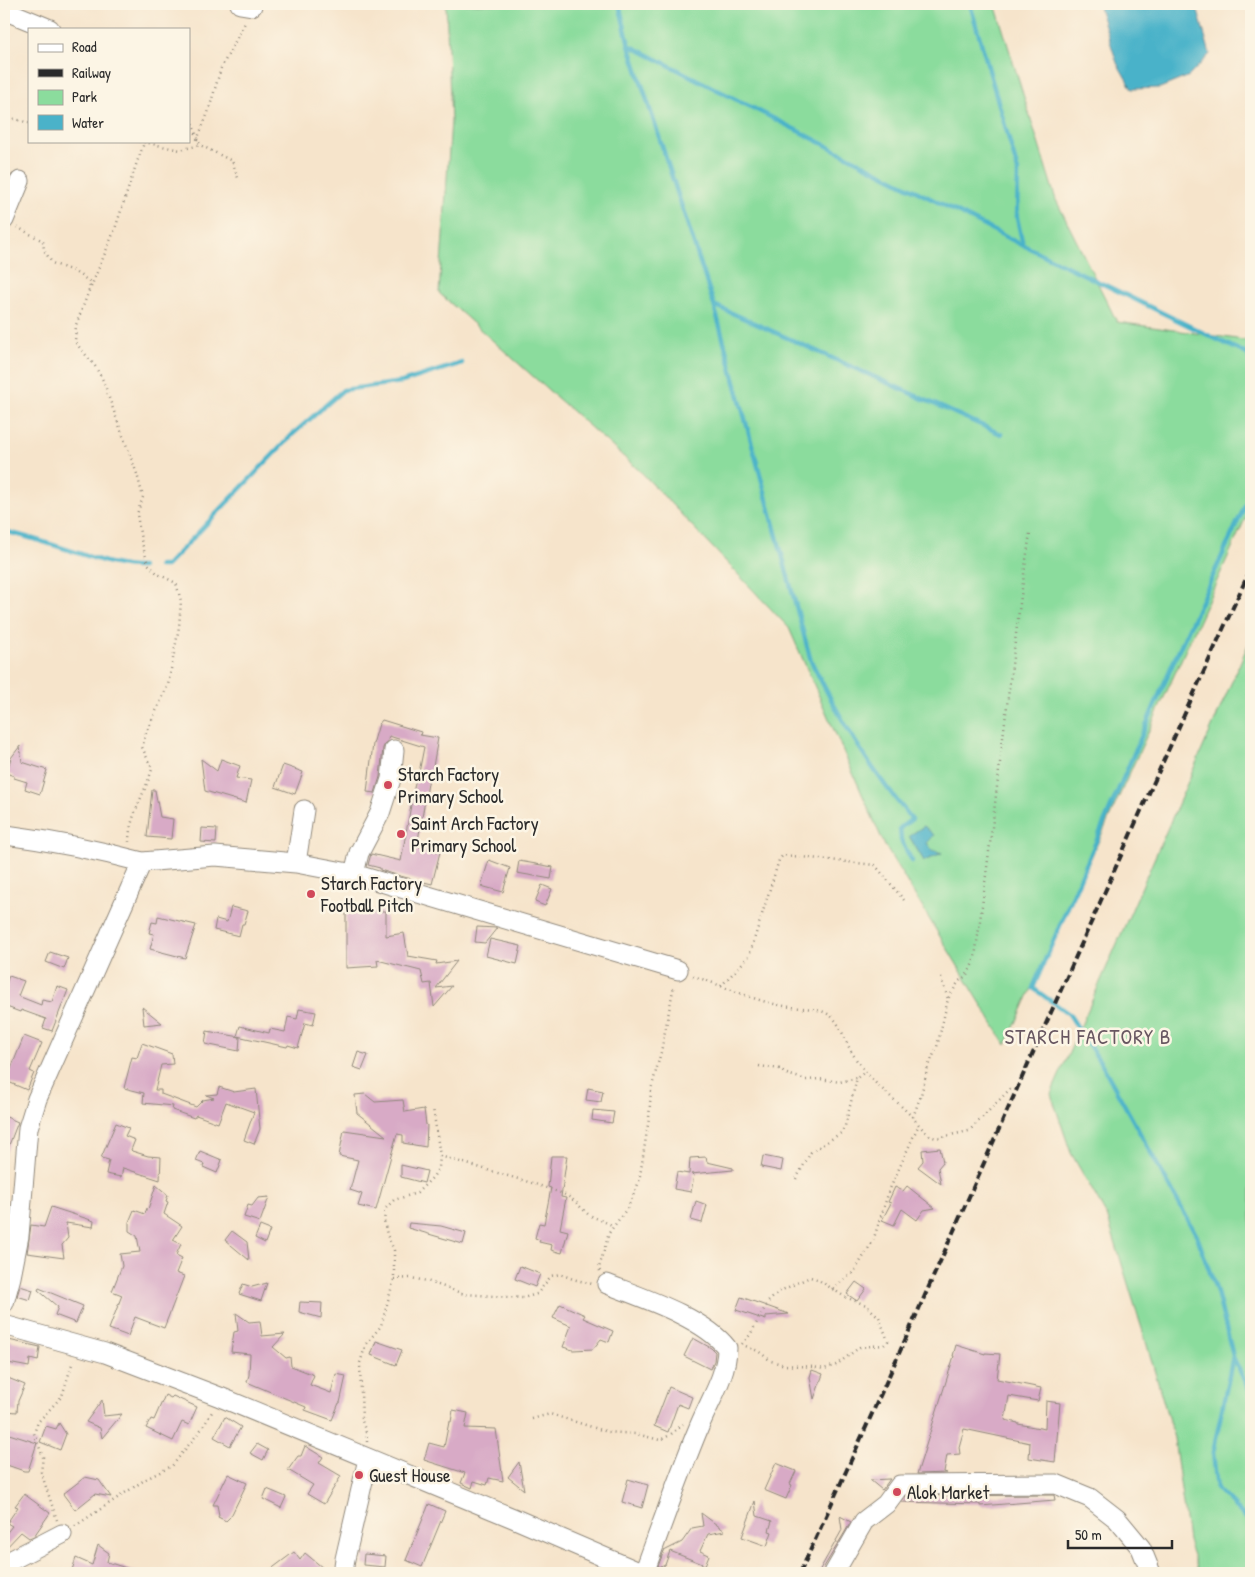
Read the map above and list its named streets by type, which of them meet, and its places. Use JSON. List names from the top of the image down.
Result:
{
  "districts": ["STARCH FACTORY B"],
  "places": [
    "Starch Factory Primary School",
    "Saint Arch Factory Primary School",
    "Starch Factory Football Pitch",
    "Guest House",
    "Alok Market"
  ],
  "legend": [
    "Road",
    "Railway",
    "Park",
    "Water"
  ],
  "scale_bar": "50 m"
}
